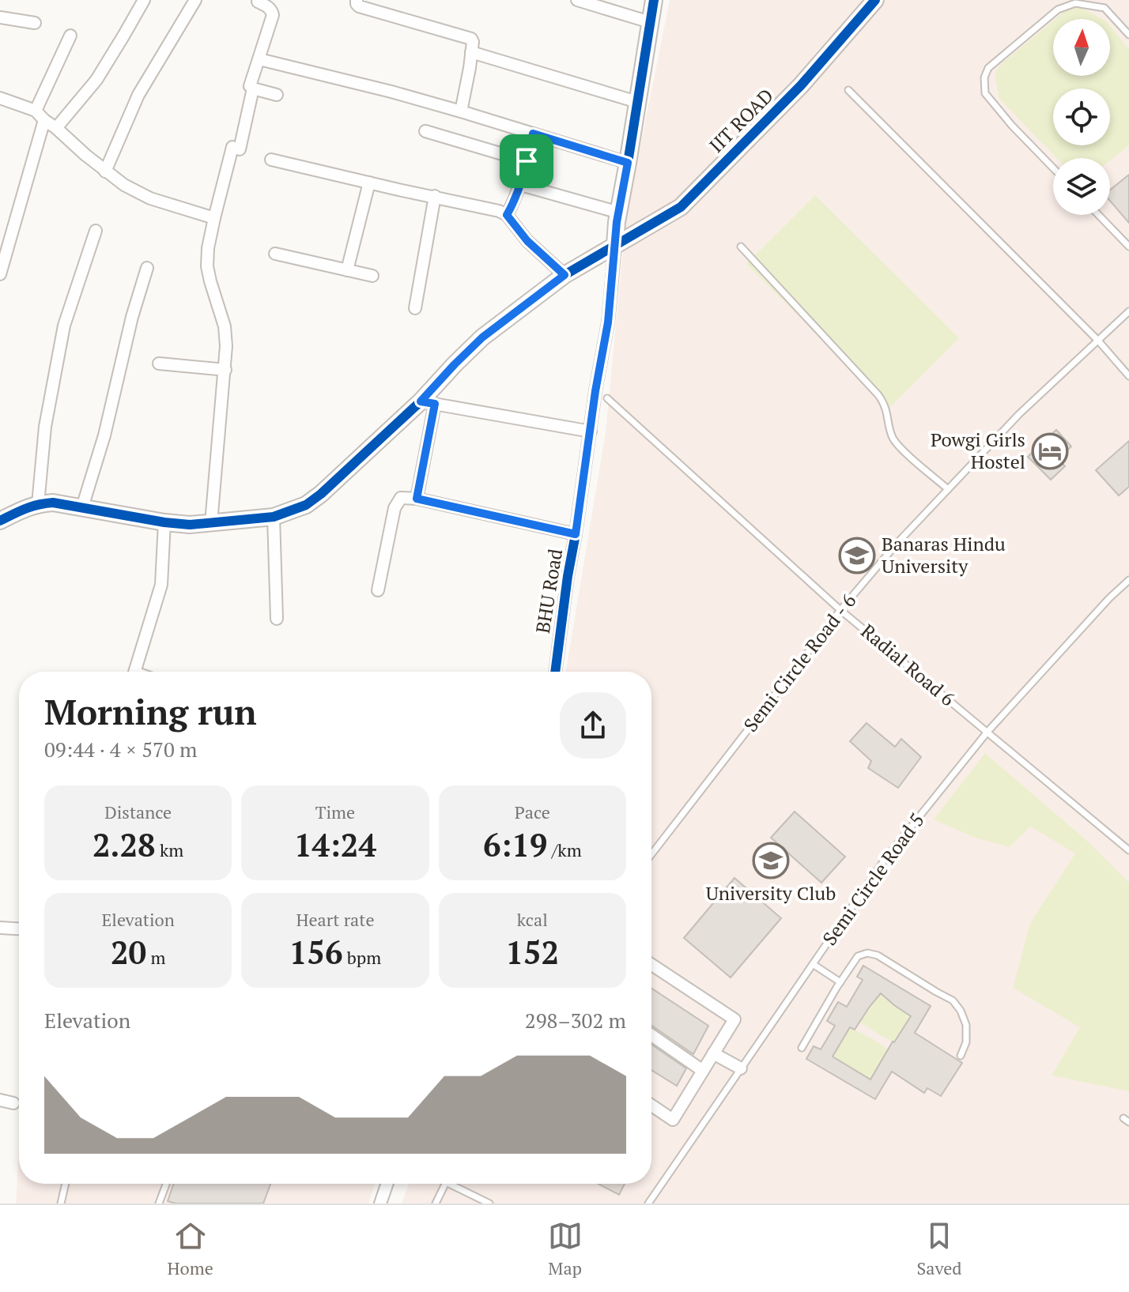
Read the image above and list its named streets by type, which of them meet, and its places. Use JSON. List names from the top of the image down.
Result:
{
  "streets": {
    "street": ["IIT ROAD", "BHU Road"],
    "lane": ["Semi Circle Road - 6", "Radial Road 6", "Semi Circle Road 5"]
  },
  "crossings": [
    ["IIT ROAD", "BHU Road"],
    ["Semi Circle Road - 6", "Radial Road 6"],
    ["Radial Road 6", "Semi Circle Road 5"]
  ],
  "places": {
    "hotel": ["Powgi Girls Hostel"],
    "school or university": ["Banaras Hindu University", "University Club"]
  },
  "north": "top",
  "page": {
    "heading": ["Morning run", "09:44 · 4 × 570 m"],
    "stats": [
      ["Distance", "2.28 km"],
      ["Time", "14:24"],
      ["Pace", "6:19 /km"],
      ["Elevation", "20 m"],
      ["Heart rate", "156 bpm"],
      ["kcal", "152"]
    ],
    "chart": ["Elevation", "298–302 m"],
    "tabs": ["Home", "Map", "Saved"]
  }
}
